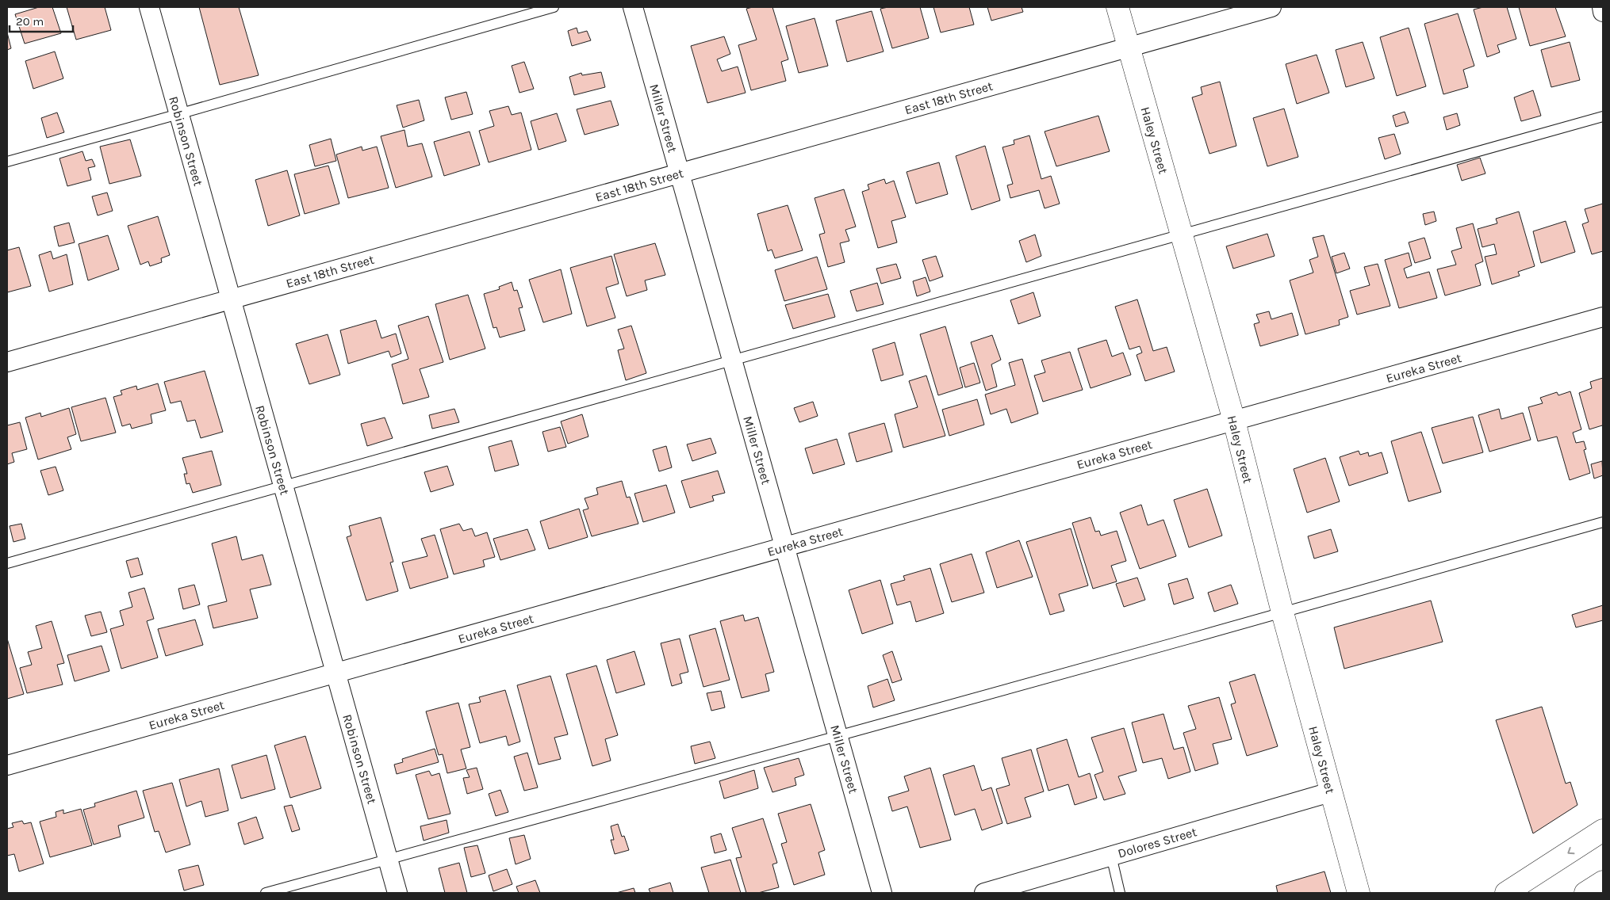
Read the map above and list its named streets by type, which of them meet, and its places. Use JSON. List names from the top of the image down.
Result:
{
  "streets": {
    "street": [
      "East 18th Street",
      "Miller Street",
      "Haley Street",
      "Robinson Street",
      "Eureka Street",
      "Dolores Street"
    ]
  },
  "crossings": [
    ["East 18th Street", "Miller Street"],
    ["East 18th Street", "Haley Street"],
    ["East 18th Street", "Robinson Street"],
    ["Miller Street", "Eureka Street"],
    ["Haley Street", "Eureka Street"],
    ["Haley Street", "Dolores Street"],
    ["Robinson Street", "Eureka Street"]
  ],
  "scale_bar": "20 m"
}
